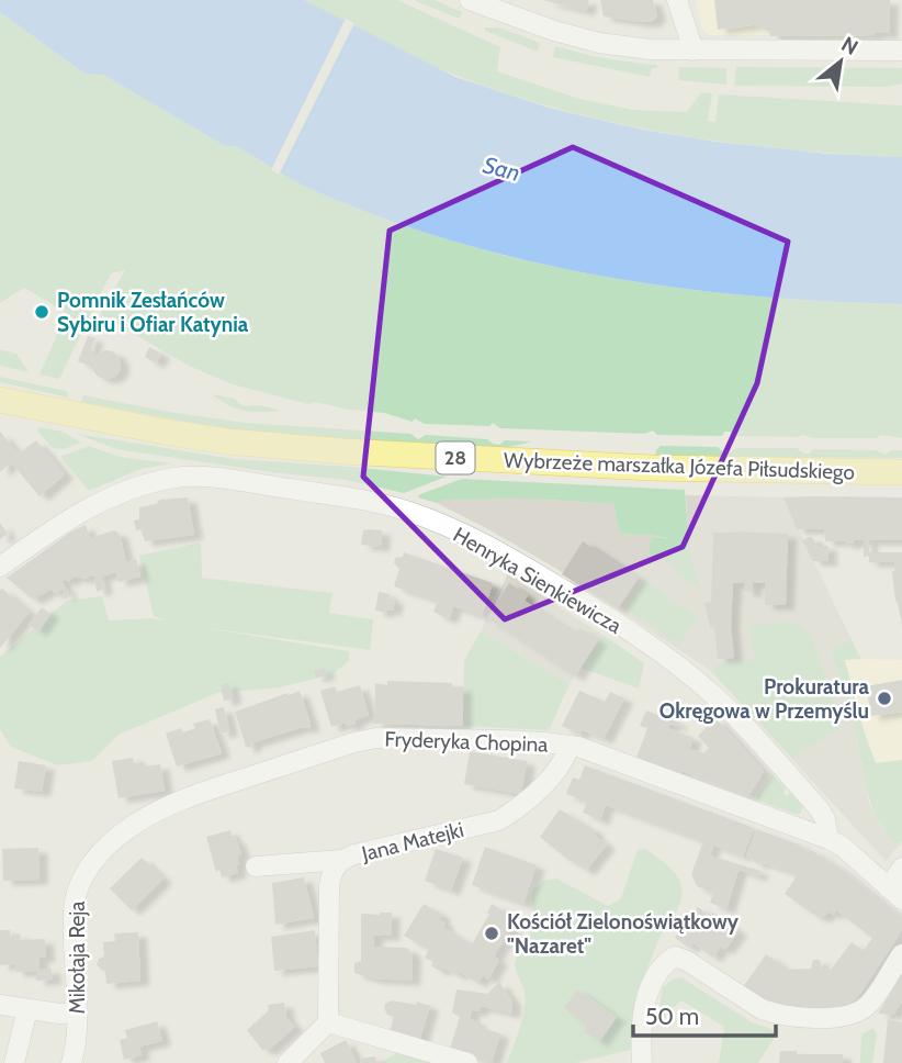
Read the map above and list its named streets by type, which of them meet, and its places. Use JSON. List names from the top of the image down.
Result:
{
  "streets": {
    "main road": ["28", "Wybrzeże marszałka Józefa Piłsudskiego"],
    "street": [
      "Henryka Sienkiewicza",
      "Fryderyka Chopina",
      "Jana Matejki",
      "Mikołaja Reja"
    ]
  },
  "crossings": [
    ["Henryka Sienkiewicza", "Fryderyka Chopina"],
    ["Fryderyka Chopina", "Jana Matejki"],
    ["Fryderyka Chopina", "Mikołaja Reja"]
  ],
  "water": ["San"],
  "places": ["Pomnik Zesłańców Sybiru i Ofiar Katynia", "Prokuratura Okręgowa w Przemyślu", "Kościół Zielonoświątkowy \"Nazaret\""],
  "scale_bar": "50 m",
  "north": "top right"
}
